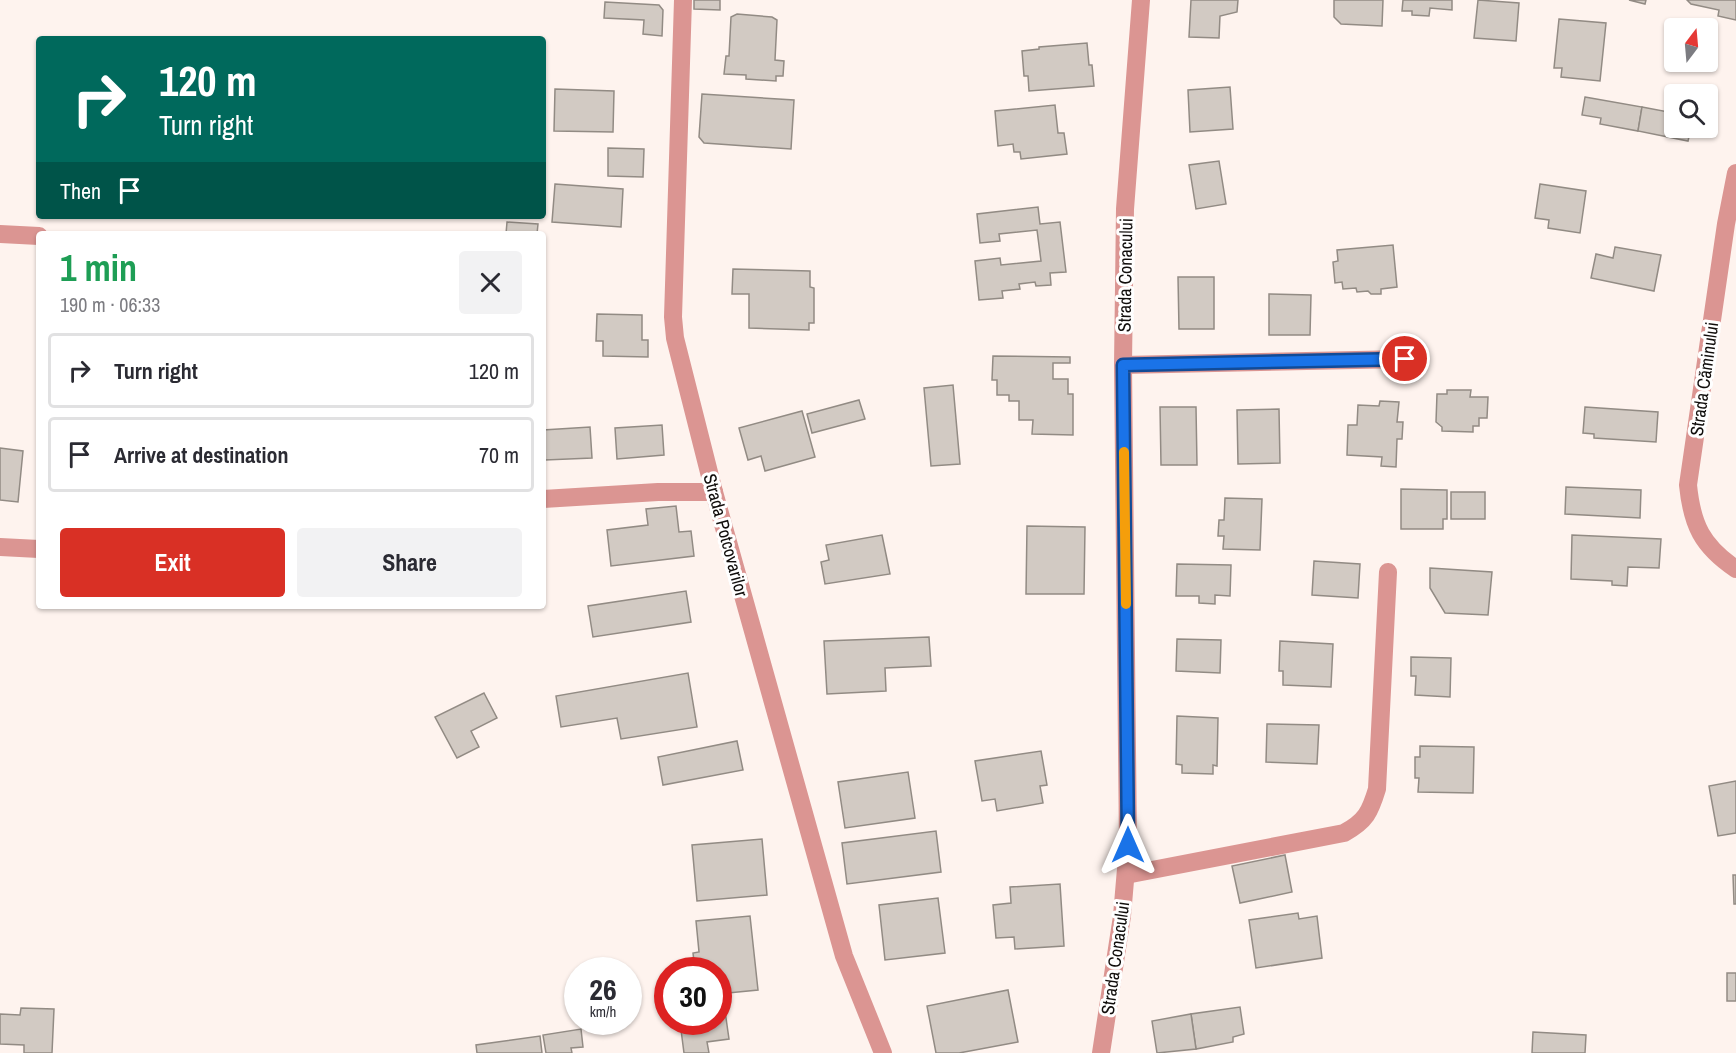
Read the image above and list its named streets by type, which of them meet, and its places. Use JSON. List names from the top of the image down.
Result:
{
  "streets": {
    "street": ["Strada Conacului", "Strada Căminului", "Strada Potcovarilor"]
  },
  "north": "top",
  "page": {
    "turn": ["120 m", "Turn right"],
    "then": "Then",
    "heading": ["1 min", "190 m · 06:33"],
    "list": [
      {
        "name": "Turn right",
        "value": "120 m"
      },
      {
        "name": "Arrive at destination",
        "value": "70 m"
      }
    ],
    "buttons": ["Exit", "Share"],
    "speed": "26 km/h",
    "limit": "30"
  }
}
